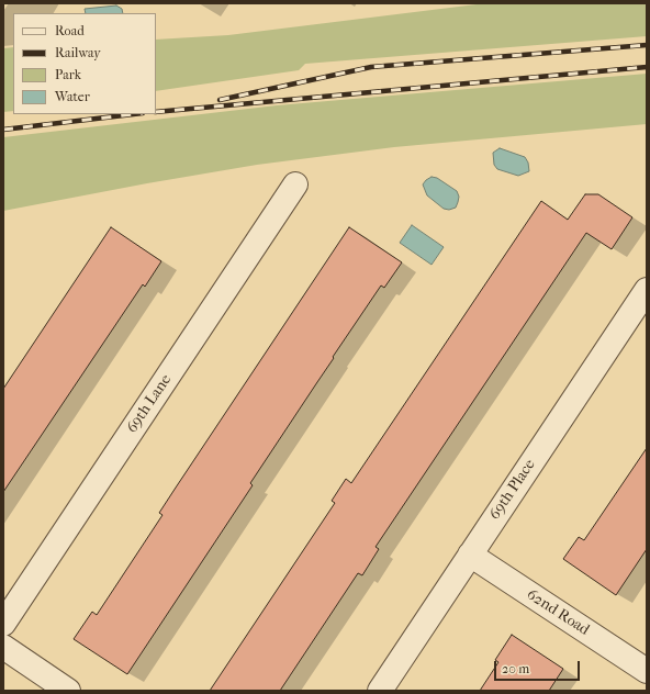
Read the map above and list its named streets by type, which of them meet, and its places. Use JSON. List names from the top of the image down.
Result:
{
  "streets": {
    "street": ["69th Lane", "69th Place", "62nd Road"]
  },
  "crossings": [
    ["69th Place", "62nd Road"]
  ],
  "legend": [
    "Road",
    "Railway",
    "Park",
    "Water"
  ],
  "scale_bar": "20 m"
}
